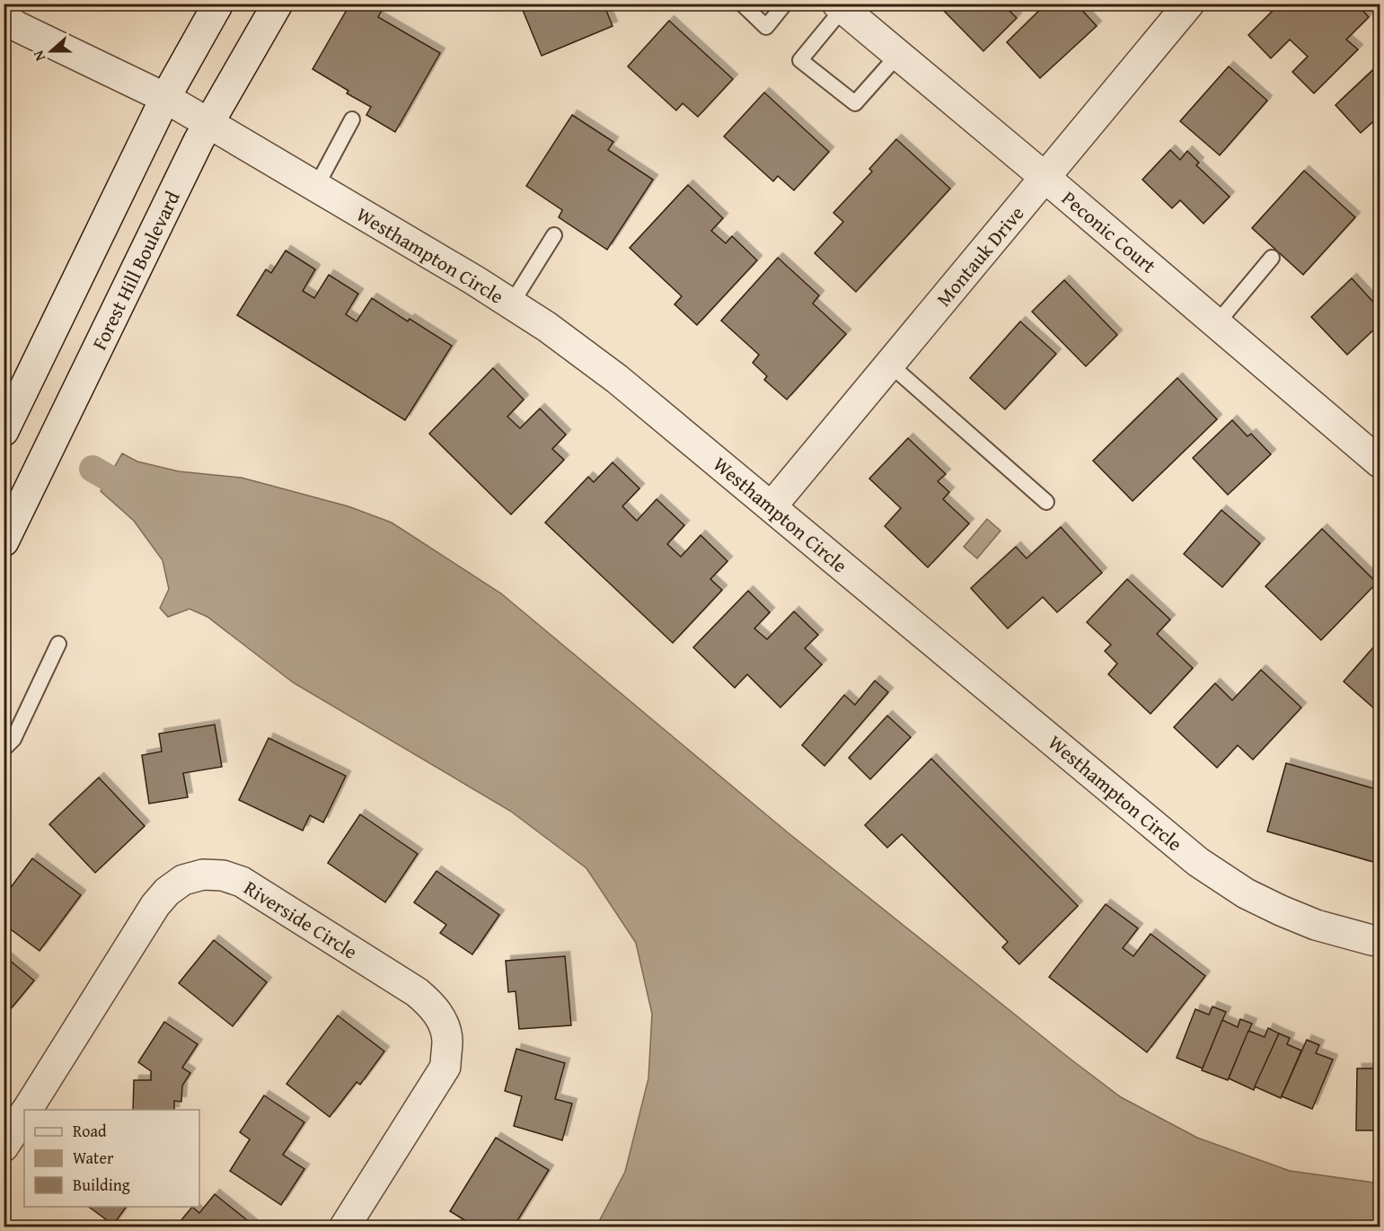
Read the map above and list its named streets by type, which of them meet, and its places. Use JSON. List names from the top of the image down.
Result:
{
  "streets": {
    "street": [
      "Peconic Court",
      "Westhampton Circle",
      "Montauk Drive",
      "Forest Hill Boulevard",
      "Riverside Circle"
    ]
  },
  "crossings": [
    ["Peconic Court", "Montauk Drive"],
    ["Westhampton Circle", "Montauk Drive"],
    ["Westhampton Circle", "Forest Hill Boulevard"]
  ],
  "legend": ["Road", "Water", "Building"],
  "north": "left"
}
